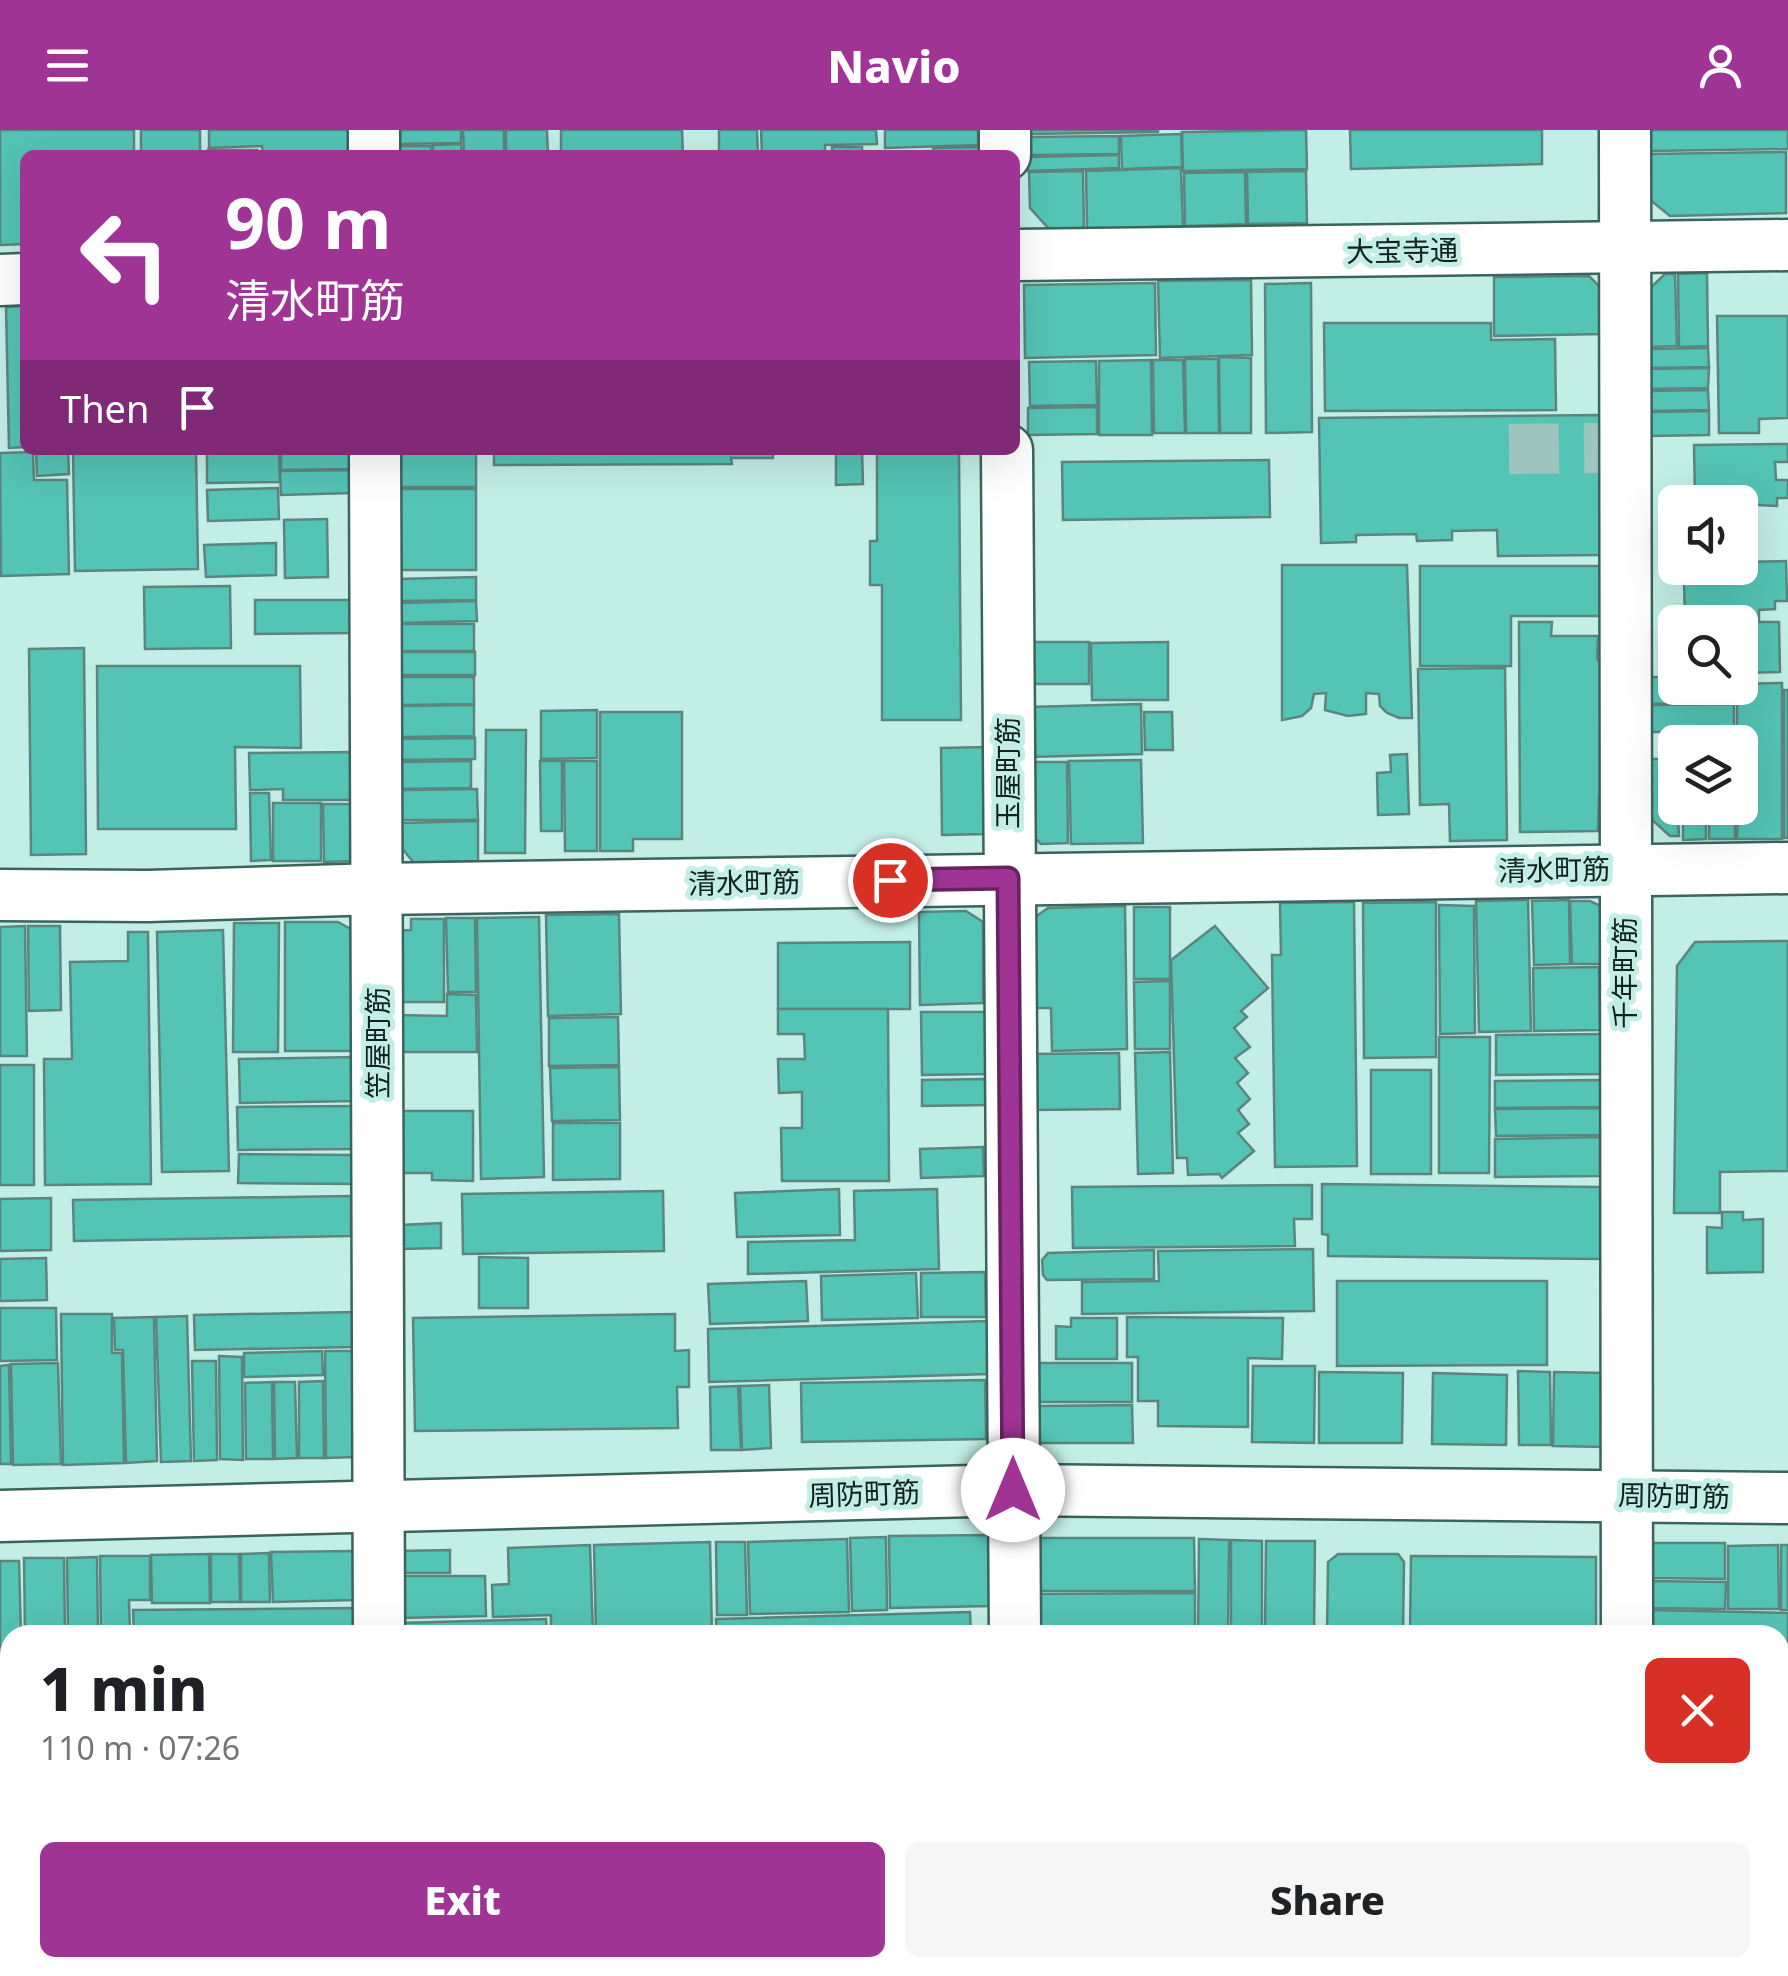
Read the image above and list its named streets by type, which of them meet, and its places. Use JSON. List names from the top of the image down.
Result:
{
  "streets": {
    "street": [
      "大宝寺通",
      "玉屋町筋",
      "清水町筋",
      "千年町筋",
      "笠屋町筋",
      "周防町筋"
    ]
  },
  "crossings": [
    ["大宝寺通", "千年町筋"],
    ["玉屋町筋", "清水町筋"],
    ["玉屋町筋", "周防町筋"],
    ["清水町筋", "千年町筋"],
    ["清水町筋", "笠屋町筋"],
    ["千年町筋", "周防町筋"],
    ["笠屋町筋", "周防町筋"]
  ],
  "page": {
    "header": "Navio",
    "turn": ["90 m", "清水町筋"],
    "then": "Then",
    "heading": ["1 min", "110 m · 07:26"],
    "buttons": ["Exit", "Share"]
  }
}
